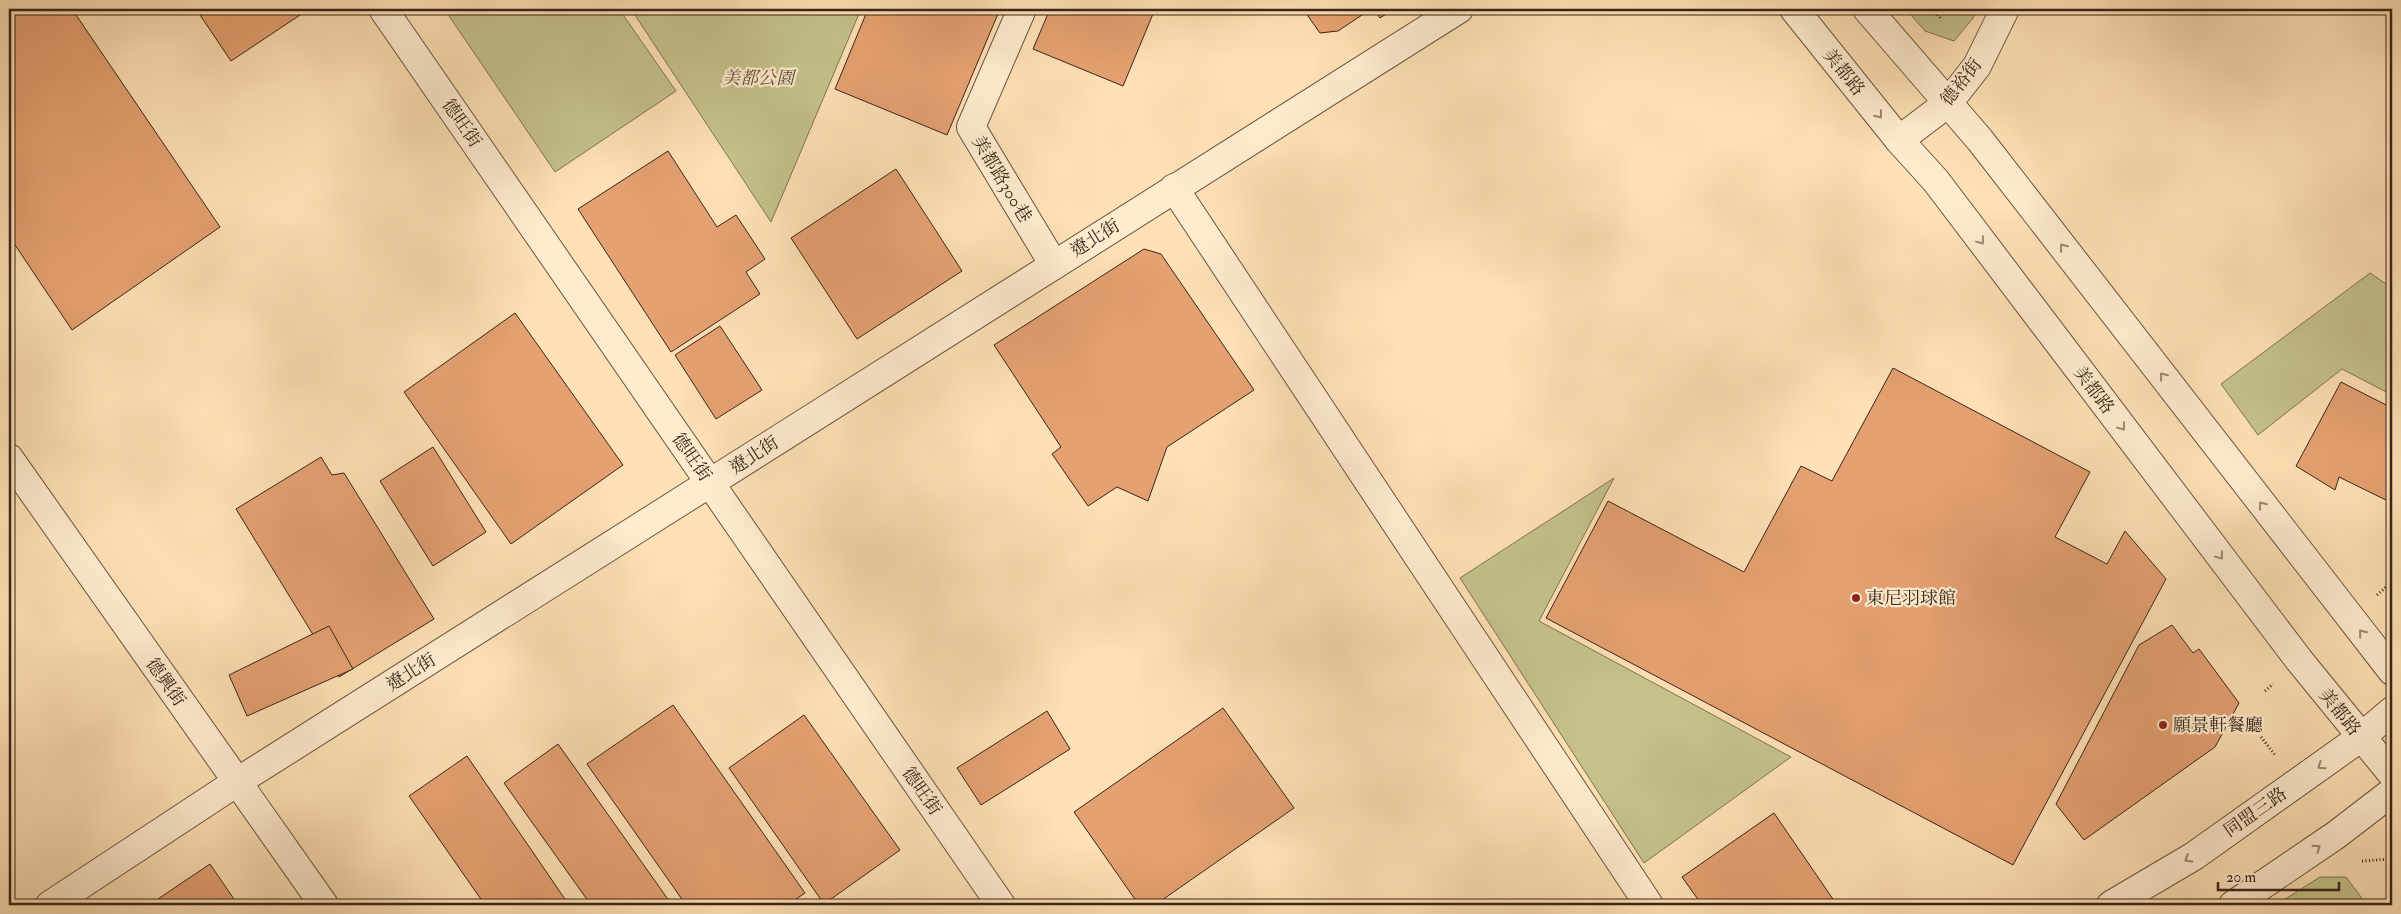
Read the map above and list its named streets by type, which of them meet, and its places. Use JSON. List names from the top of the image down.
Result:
{
  "streets": {
    "street": [
      "美都路",
      "德裕街",
      "德旺街",
      "美都路300巷",
      "遼北街",
      "德興街",
      "同盟三路"
    ]
  },
  "crossings": [
    ["美都路", "德裕街"],
    ["美都路", "同盟三路"],
    ["德旺街", "遼北街"],
    ["美都路300巷", "遼北街"],
    ["遼北街", "德興街"]
  ],
  "parks": ["美都公園"],
  "places": ["東尼羽球館", "願景軒餐廳"],
  "scale_bar": "20 m"
}
